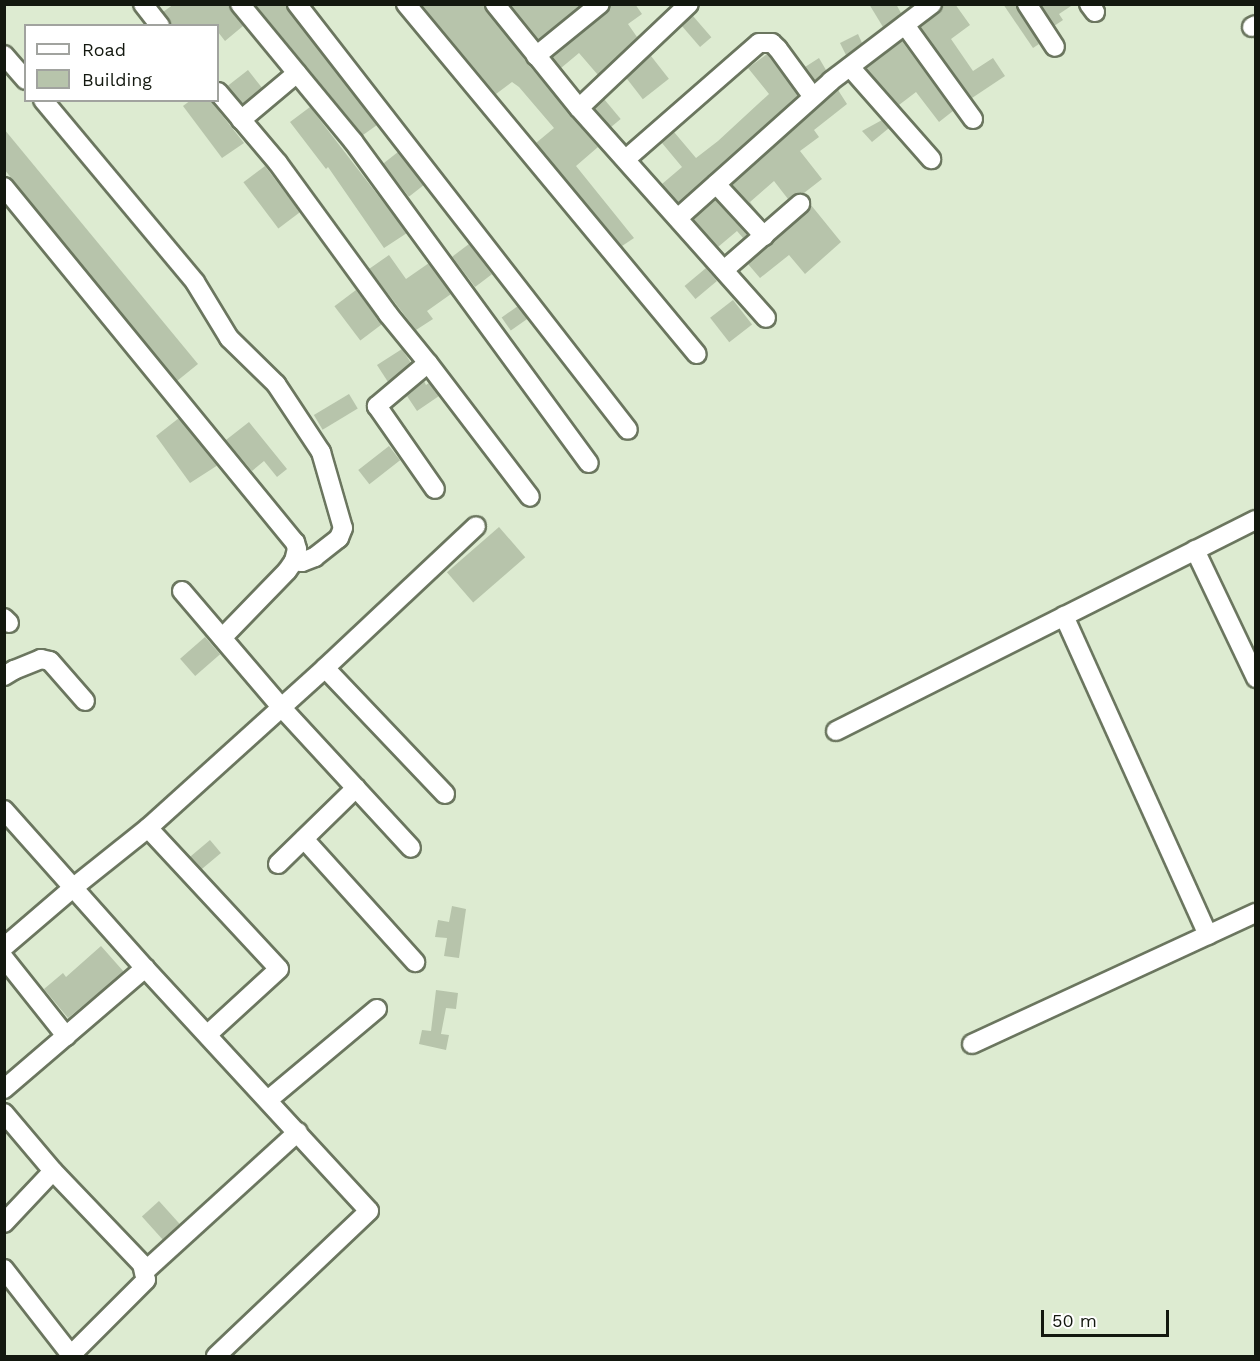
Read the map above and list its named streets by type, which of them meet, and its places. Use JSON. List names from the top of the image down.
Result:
{
  "legend": ["Road", "Building"],
  "scale_bar": "50 m"
}
